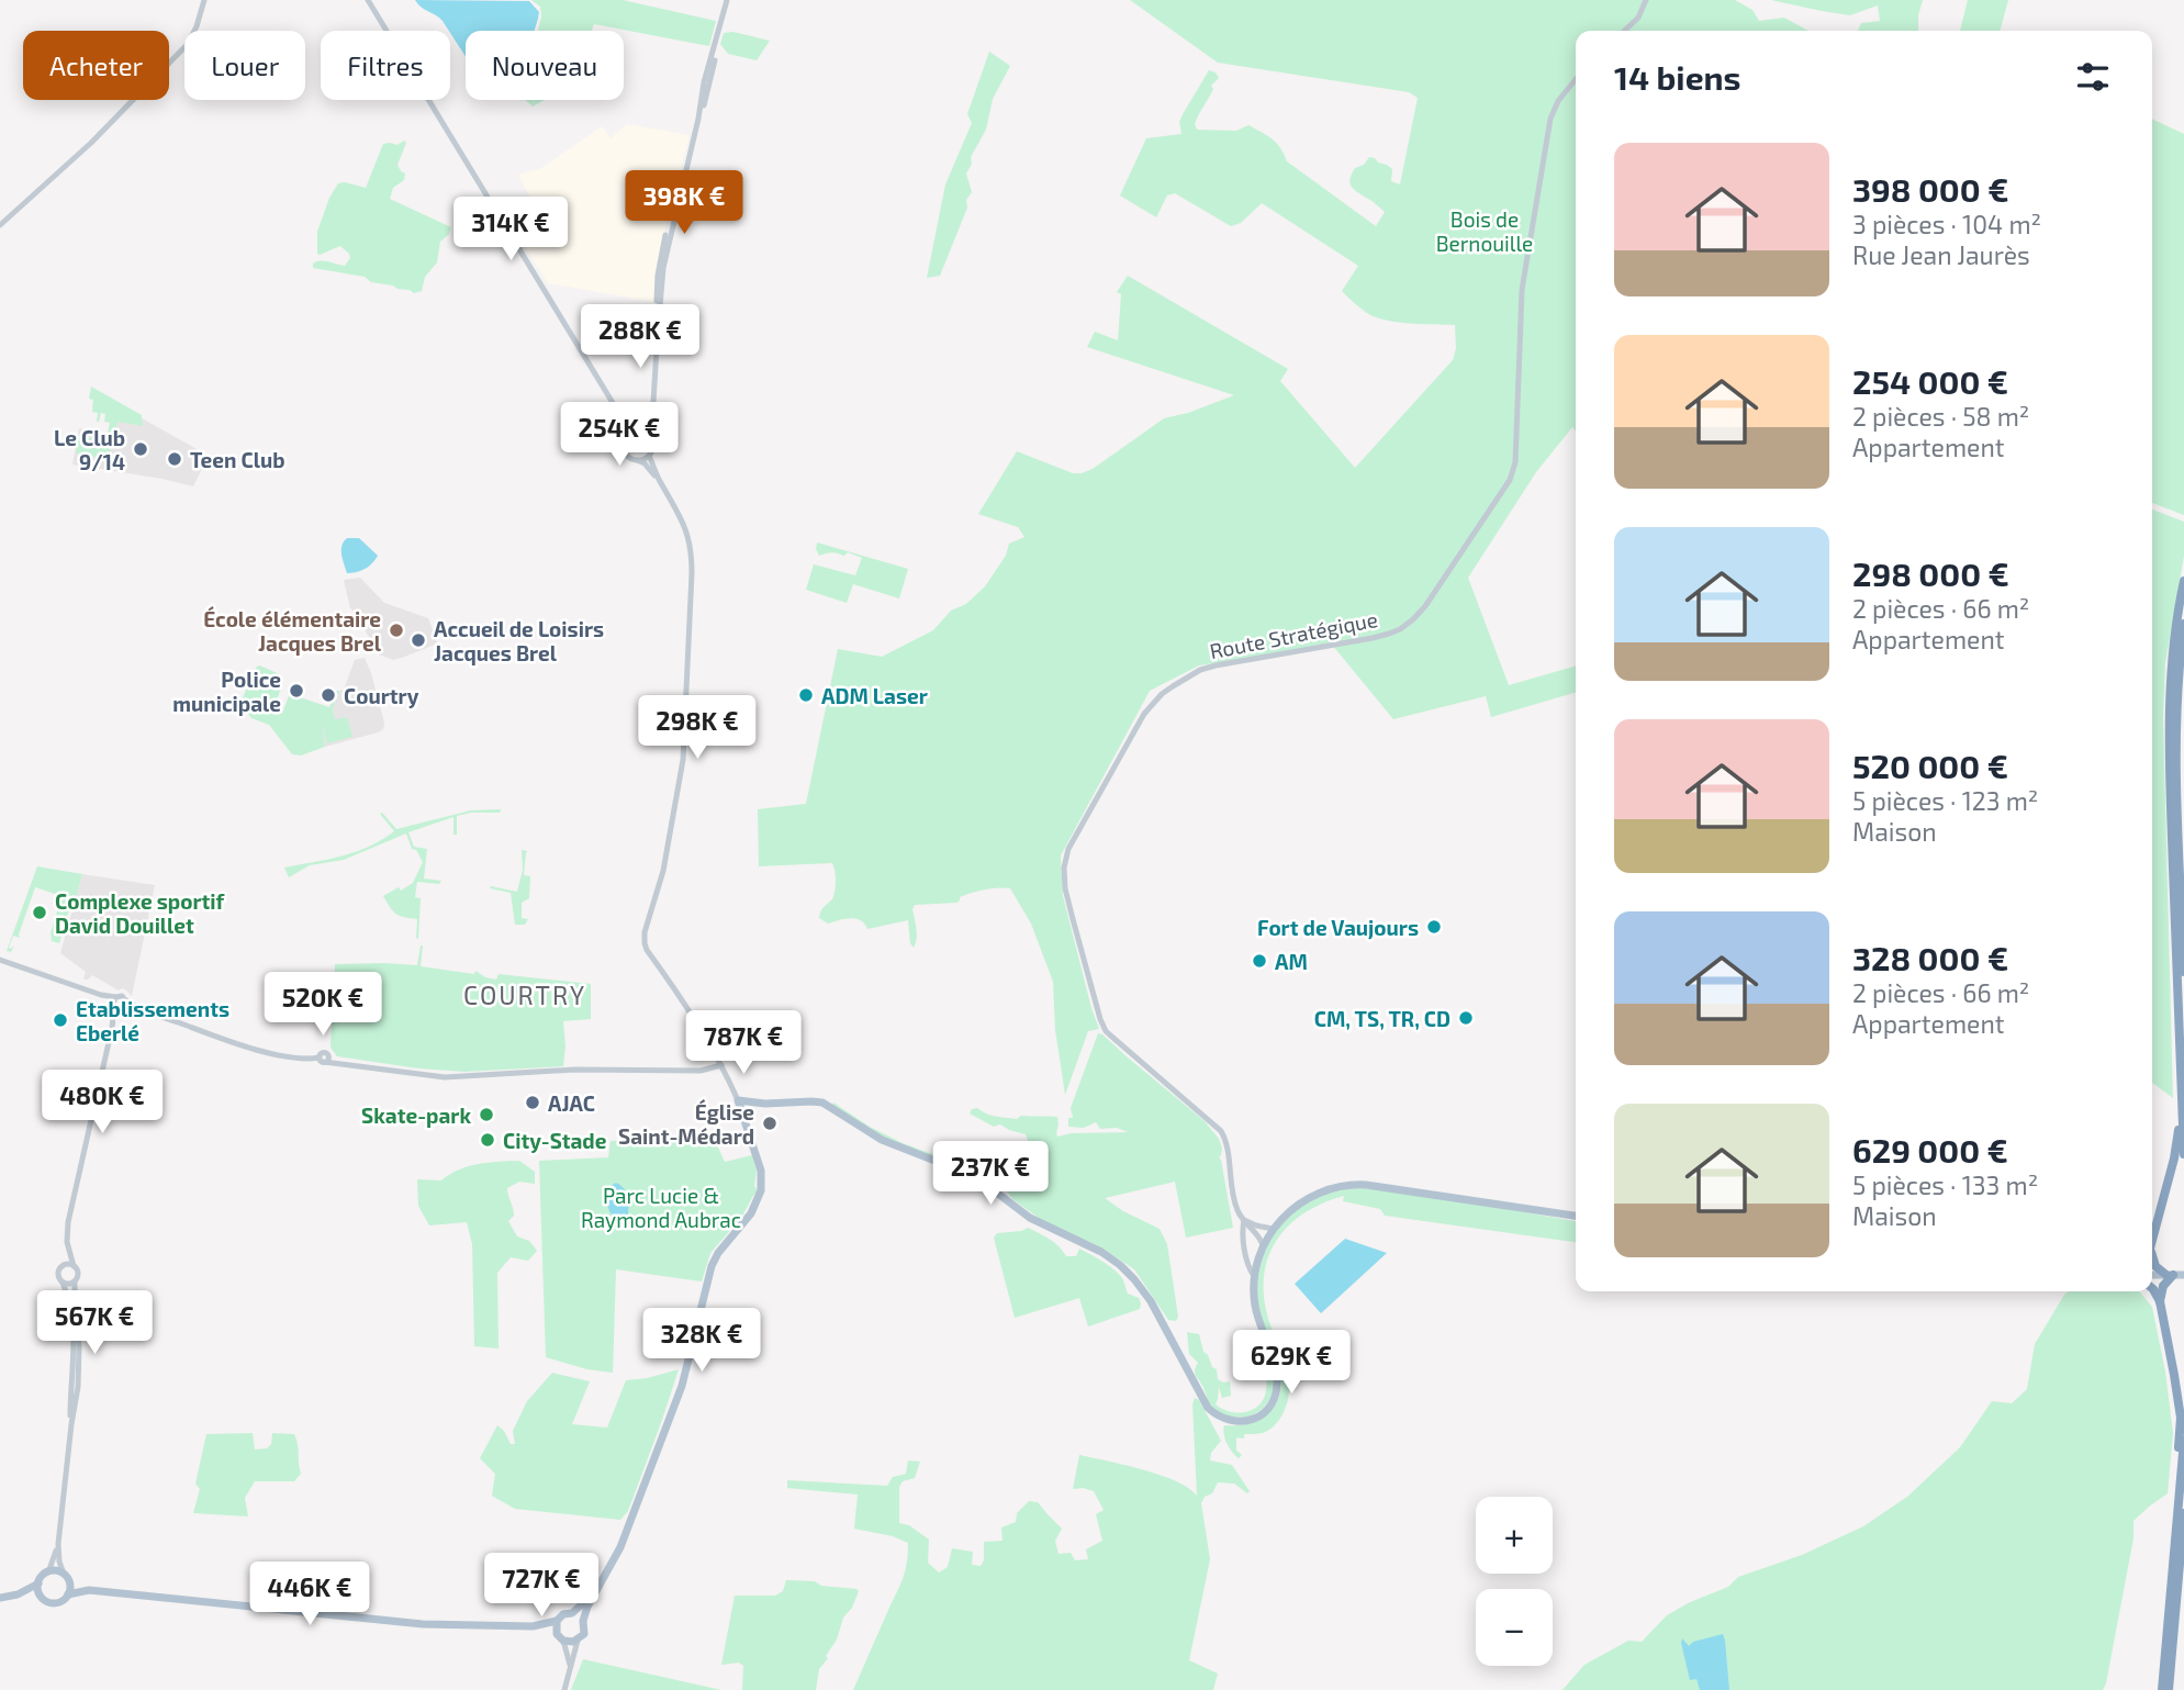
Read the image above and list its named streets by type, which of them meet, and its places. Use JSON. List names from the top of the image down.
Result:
{
  "streets": {
    "street": ["Route Stratégique"]
  },
  "districts": ["COURTRY"],
  "parks": ["Bois de Bernouille", "Parc Lucie & Raymond Aubrac"],
  "places": [
    "Le Club 9/14",
    "Teen Club",
    "École élémentaire Jacques Brel",
    "Accueil de Loisirs Jacques Brel",
    "Police municipale",
    "Courtry",
    "ADM Laser",
    "Complexe sportif David Douillet",
    "Fort de Vaujours",
    "AM",
    "CM, TS, TR, CD",
    "Etablissements Eberlé",
    "AJAC",
    "Skate-park",
    "Église Saint-Médard",
    "City-Stade"
  ],
  "page": {
    "chip": [
      "Acheter",
      "Louer",
      "Filtres",
      "Nouveau"
    ],
    "heading": "14 biens",
    "list": [
      {
        "name": "398 000 €",
        "note": "3 pièces · 104 m² · Rue Jean Jaurès"
      },
      {
        "name": "254 000 €",
        "note": "2 pièces · 58 m² · Appartement"
      },
      {
        "name": "298 000 €",
        "note": "2 pièces · 66 m² · Appartement"
      },
      {
        "name": "520 000 €",
        "note": "5 pièces · 123 m² · Maison"
      },
      {
        "name": "328 000 €",
        "note": "2 pièces · 66 m² · Appartement"
      },
      {
        "name": "629 000 €",
        "note": "5 pièces · 133 m² · Maison"
      }
    ],
    "price": [
      "398K €",
      "314K €",
      "288K €",
      "254K €",
      "298K €",
      "520K €",
      "787K €",
      "480K €",
      "237K €",
      "567K €",
      "328K €",
      "629K €",
      "727K €",
      "446K €"
    ],
    "map_buttons": ["+", "−"]
  }
}
